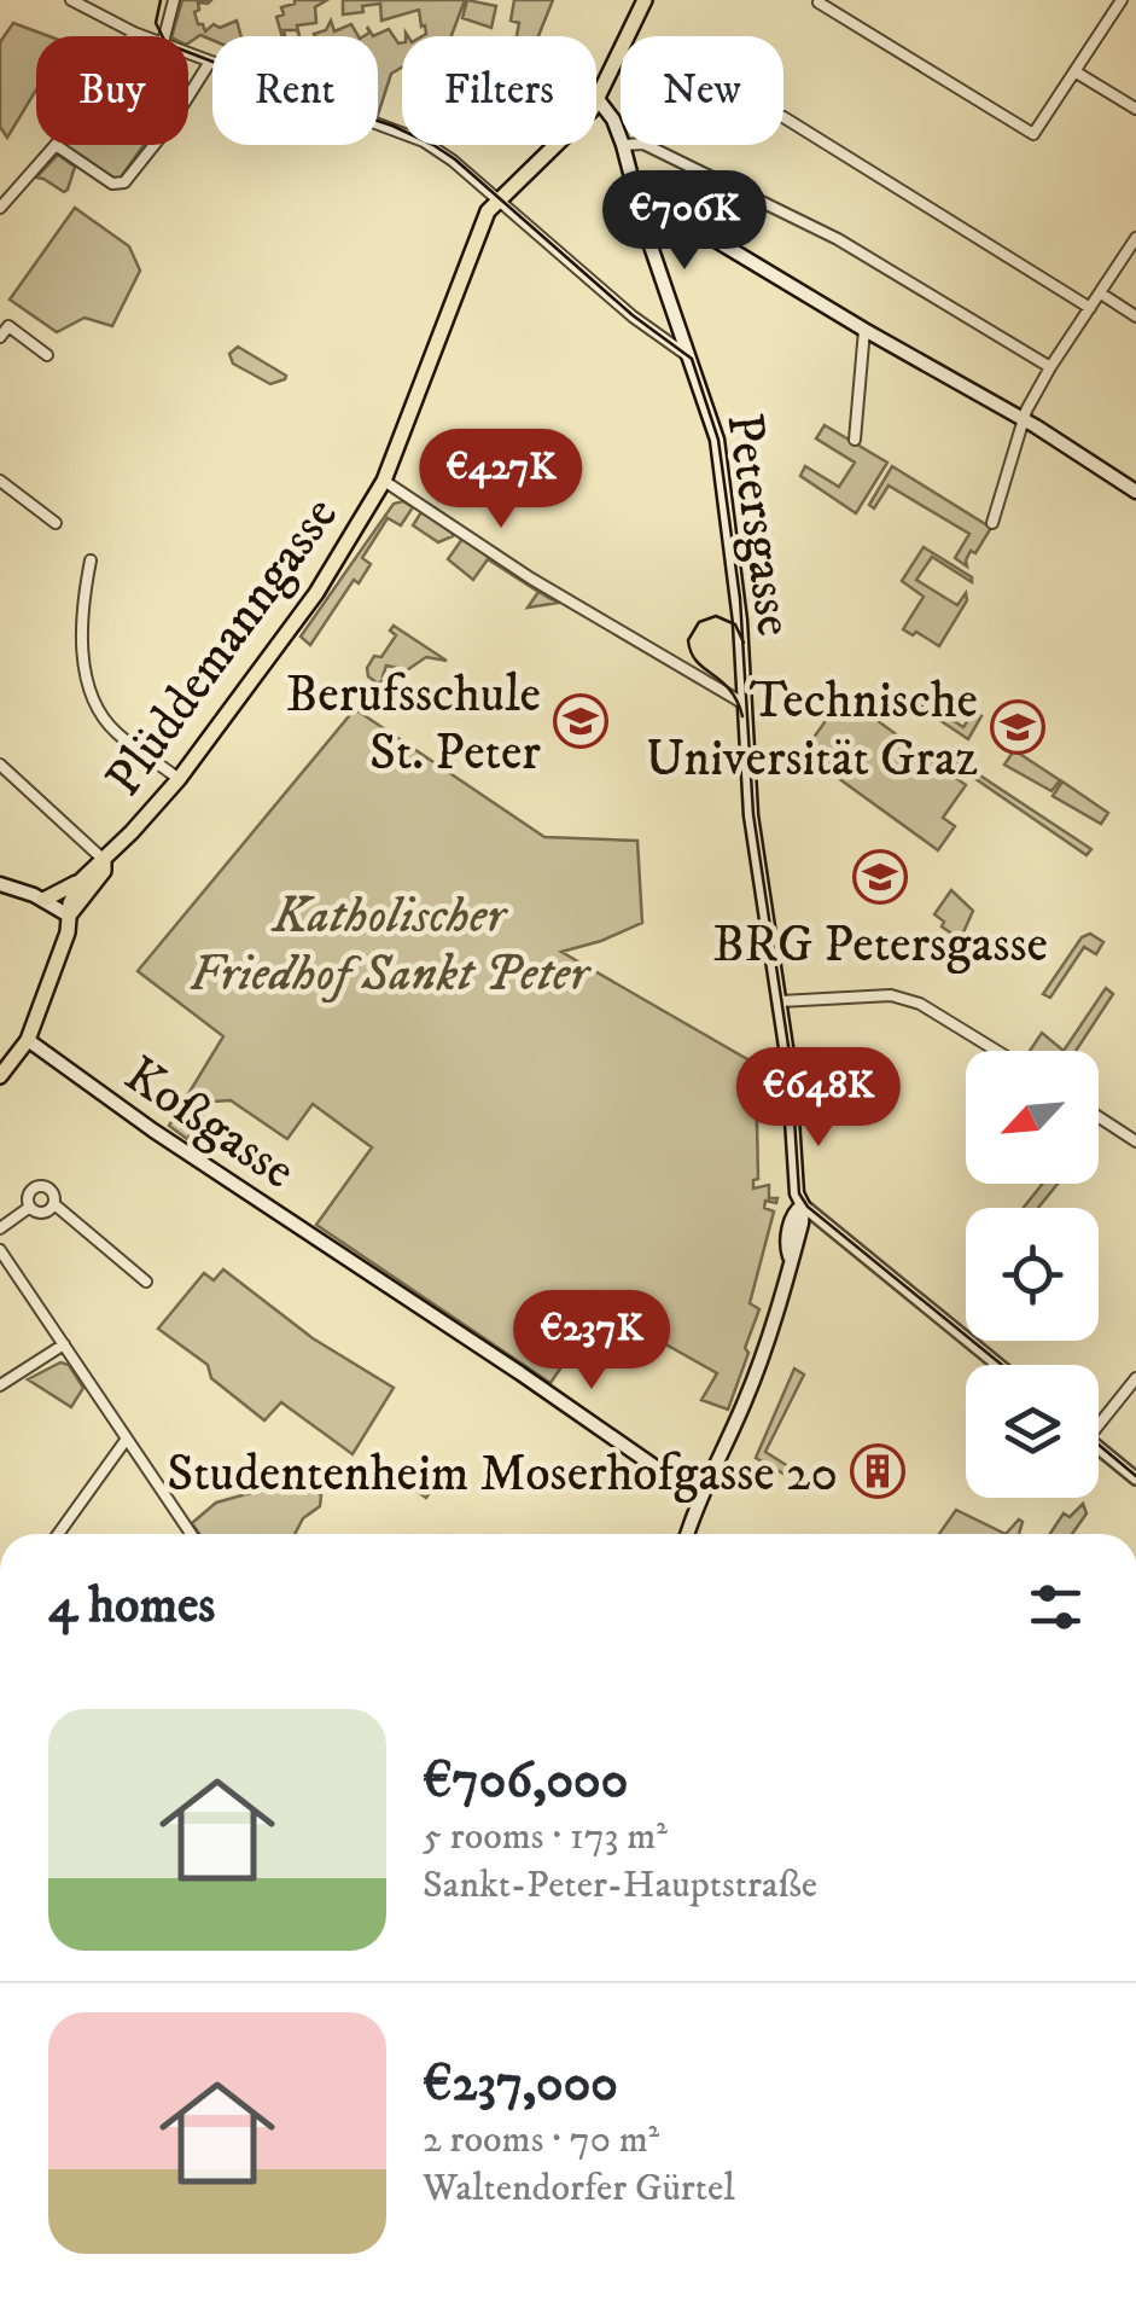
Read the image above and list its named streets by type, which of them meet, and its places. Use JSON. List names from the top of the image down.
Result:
{
  "streets": {
    "main road": ["Petersgasse", "Plüddemanngasse", "Koßgasse"]
  },
  "crossings": [
    ["Petersgasse", "Plüddemanngasse"],
    ["Petersgasse", "Koßgasse"],
    ["Plüddemanngasse", "Koßgasse"]
  ],
  "parks": ["Katholischer Friedhof Sankt Peter"],
  "places": {
    "school or university": ["Berufsschule St. Peter", "Technische Universität Graz", "BRG Petersgasse"],
    "building": ["Studentenheim Moserhofgasse 20"]
  },
  "north": "bottom left",
  "page": {
    "chip": [
      "Buy",
      "Rent",
      "Filters",
      "New"
    ],
    "price": [
      "€706K",
      "€427K",
      "€648K",
      "€237K"
    ],
    "heading": "4 homes",
    "list": [
      {
        "name": "€706,000",
        "note": "5 rooms · 173 m² · Sankt-Peter-Hauptstraße"
      },
      {
        "name": "€237,000",
        "note": "2 rooms · 70 m² · Waltendorfer Gürtel"
      }
    ]
  }
}
